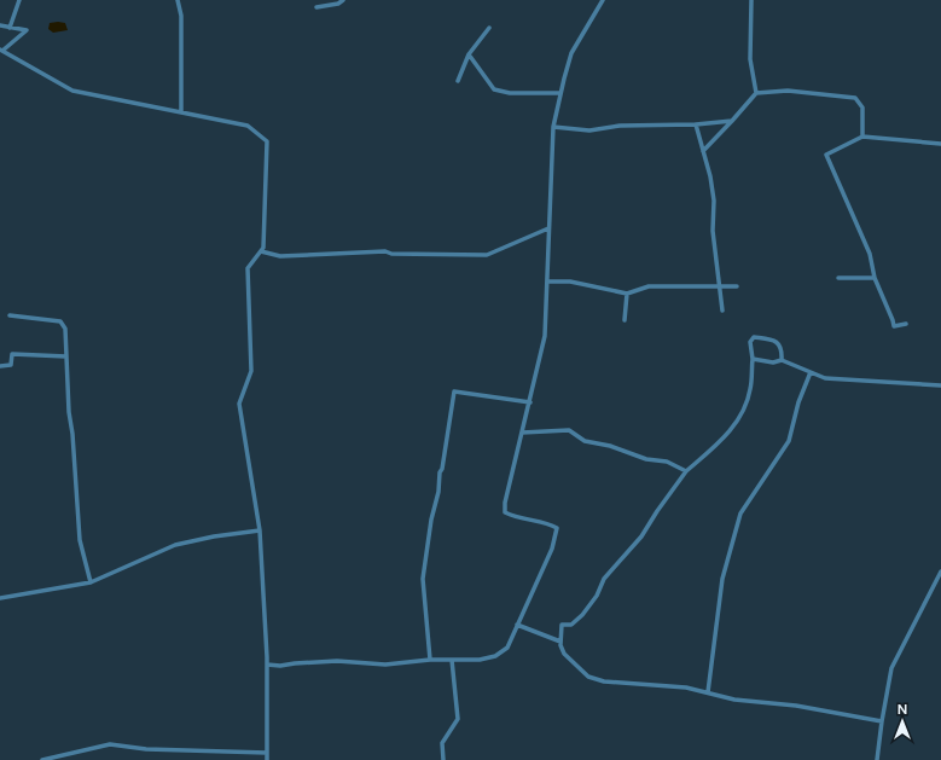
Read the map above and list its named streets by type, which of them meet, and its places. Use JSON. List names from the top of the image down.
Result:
{
  "north": "top"
}
